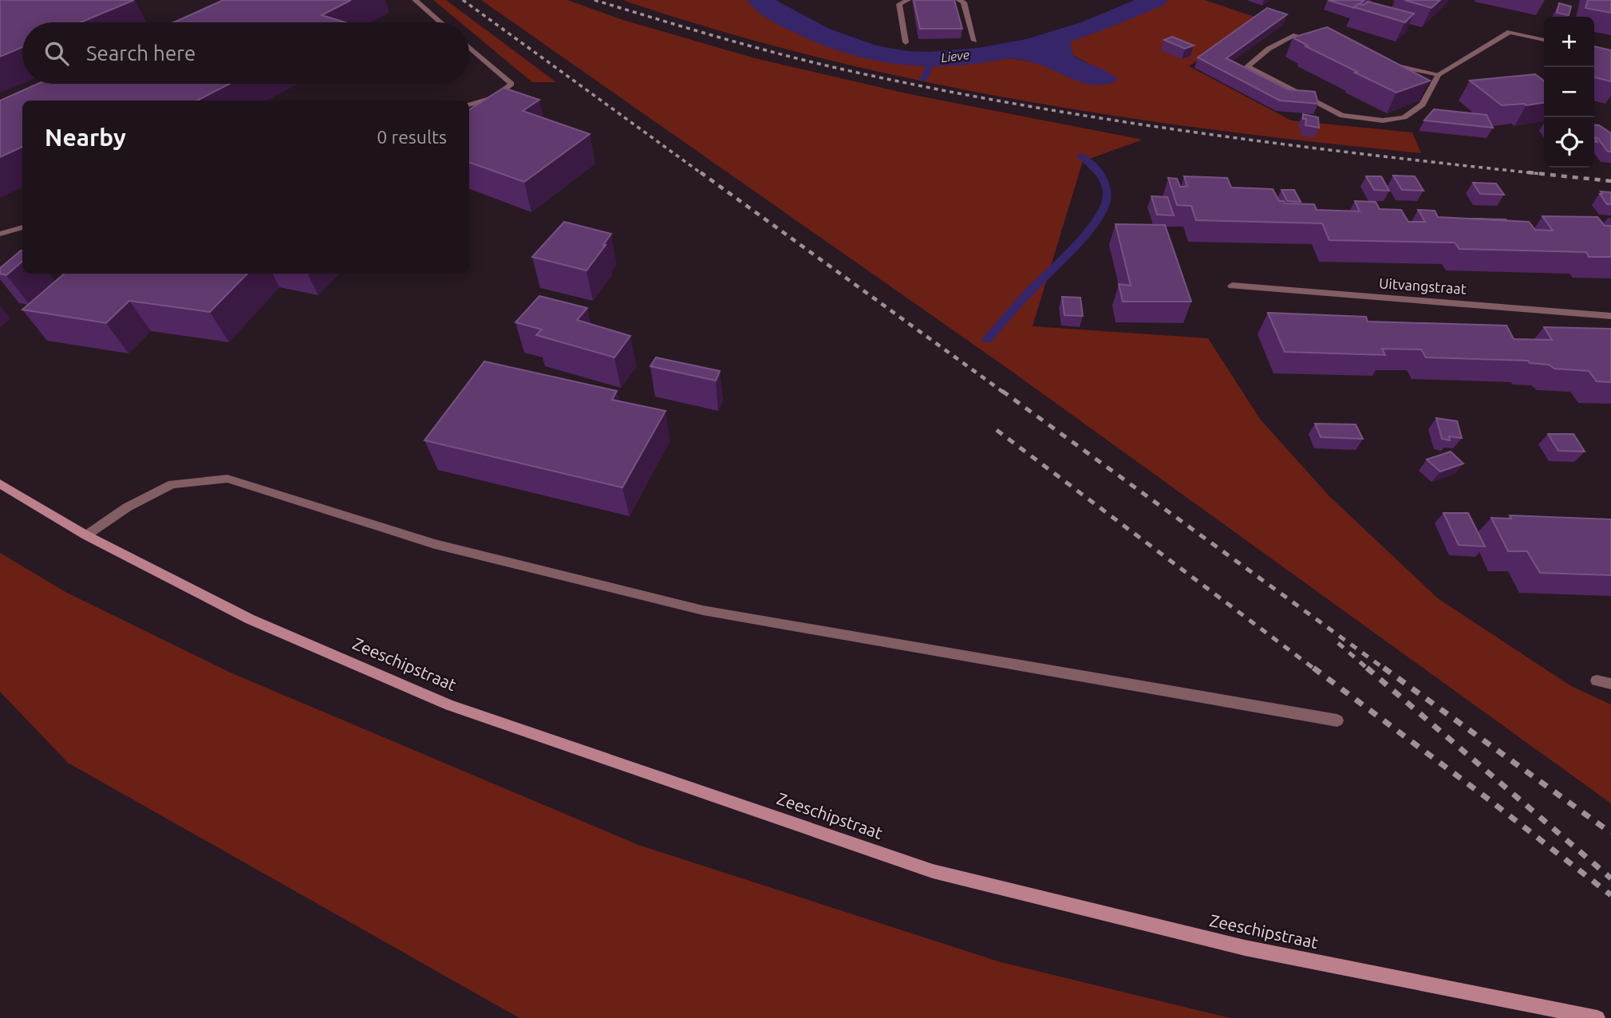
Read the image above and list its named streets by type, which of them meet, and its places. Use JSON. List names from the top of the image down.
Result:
{
  "streets": {
    "main road": ["Zeeschipstraat"],
    "street": ["Uitvangstraat"]
  },
  "water": ["Lieve"],
  "page": {
    "map_buttons": ["+", "−"],
    "search": "Search here",
    "heading": ["Nearby", "0 results"]
  }
}
